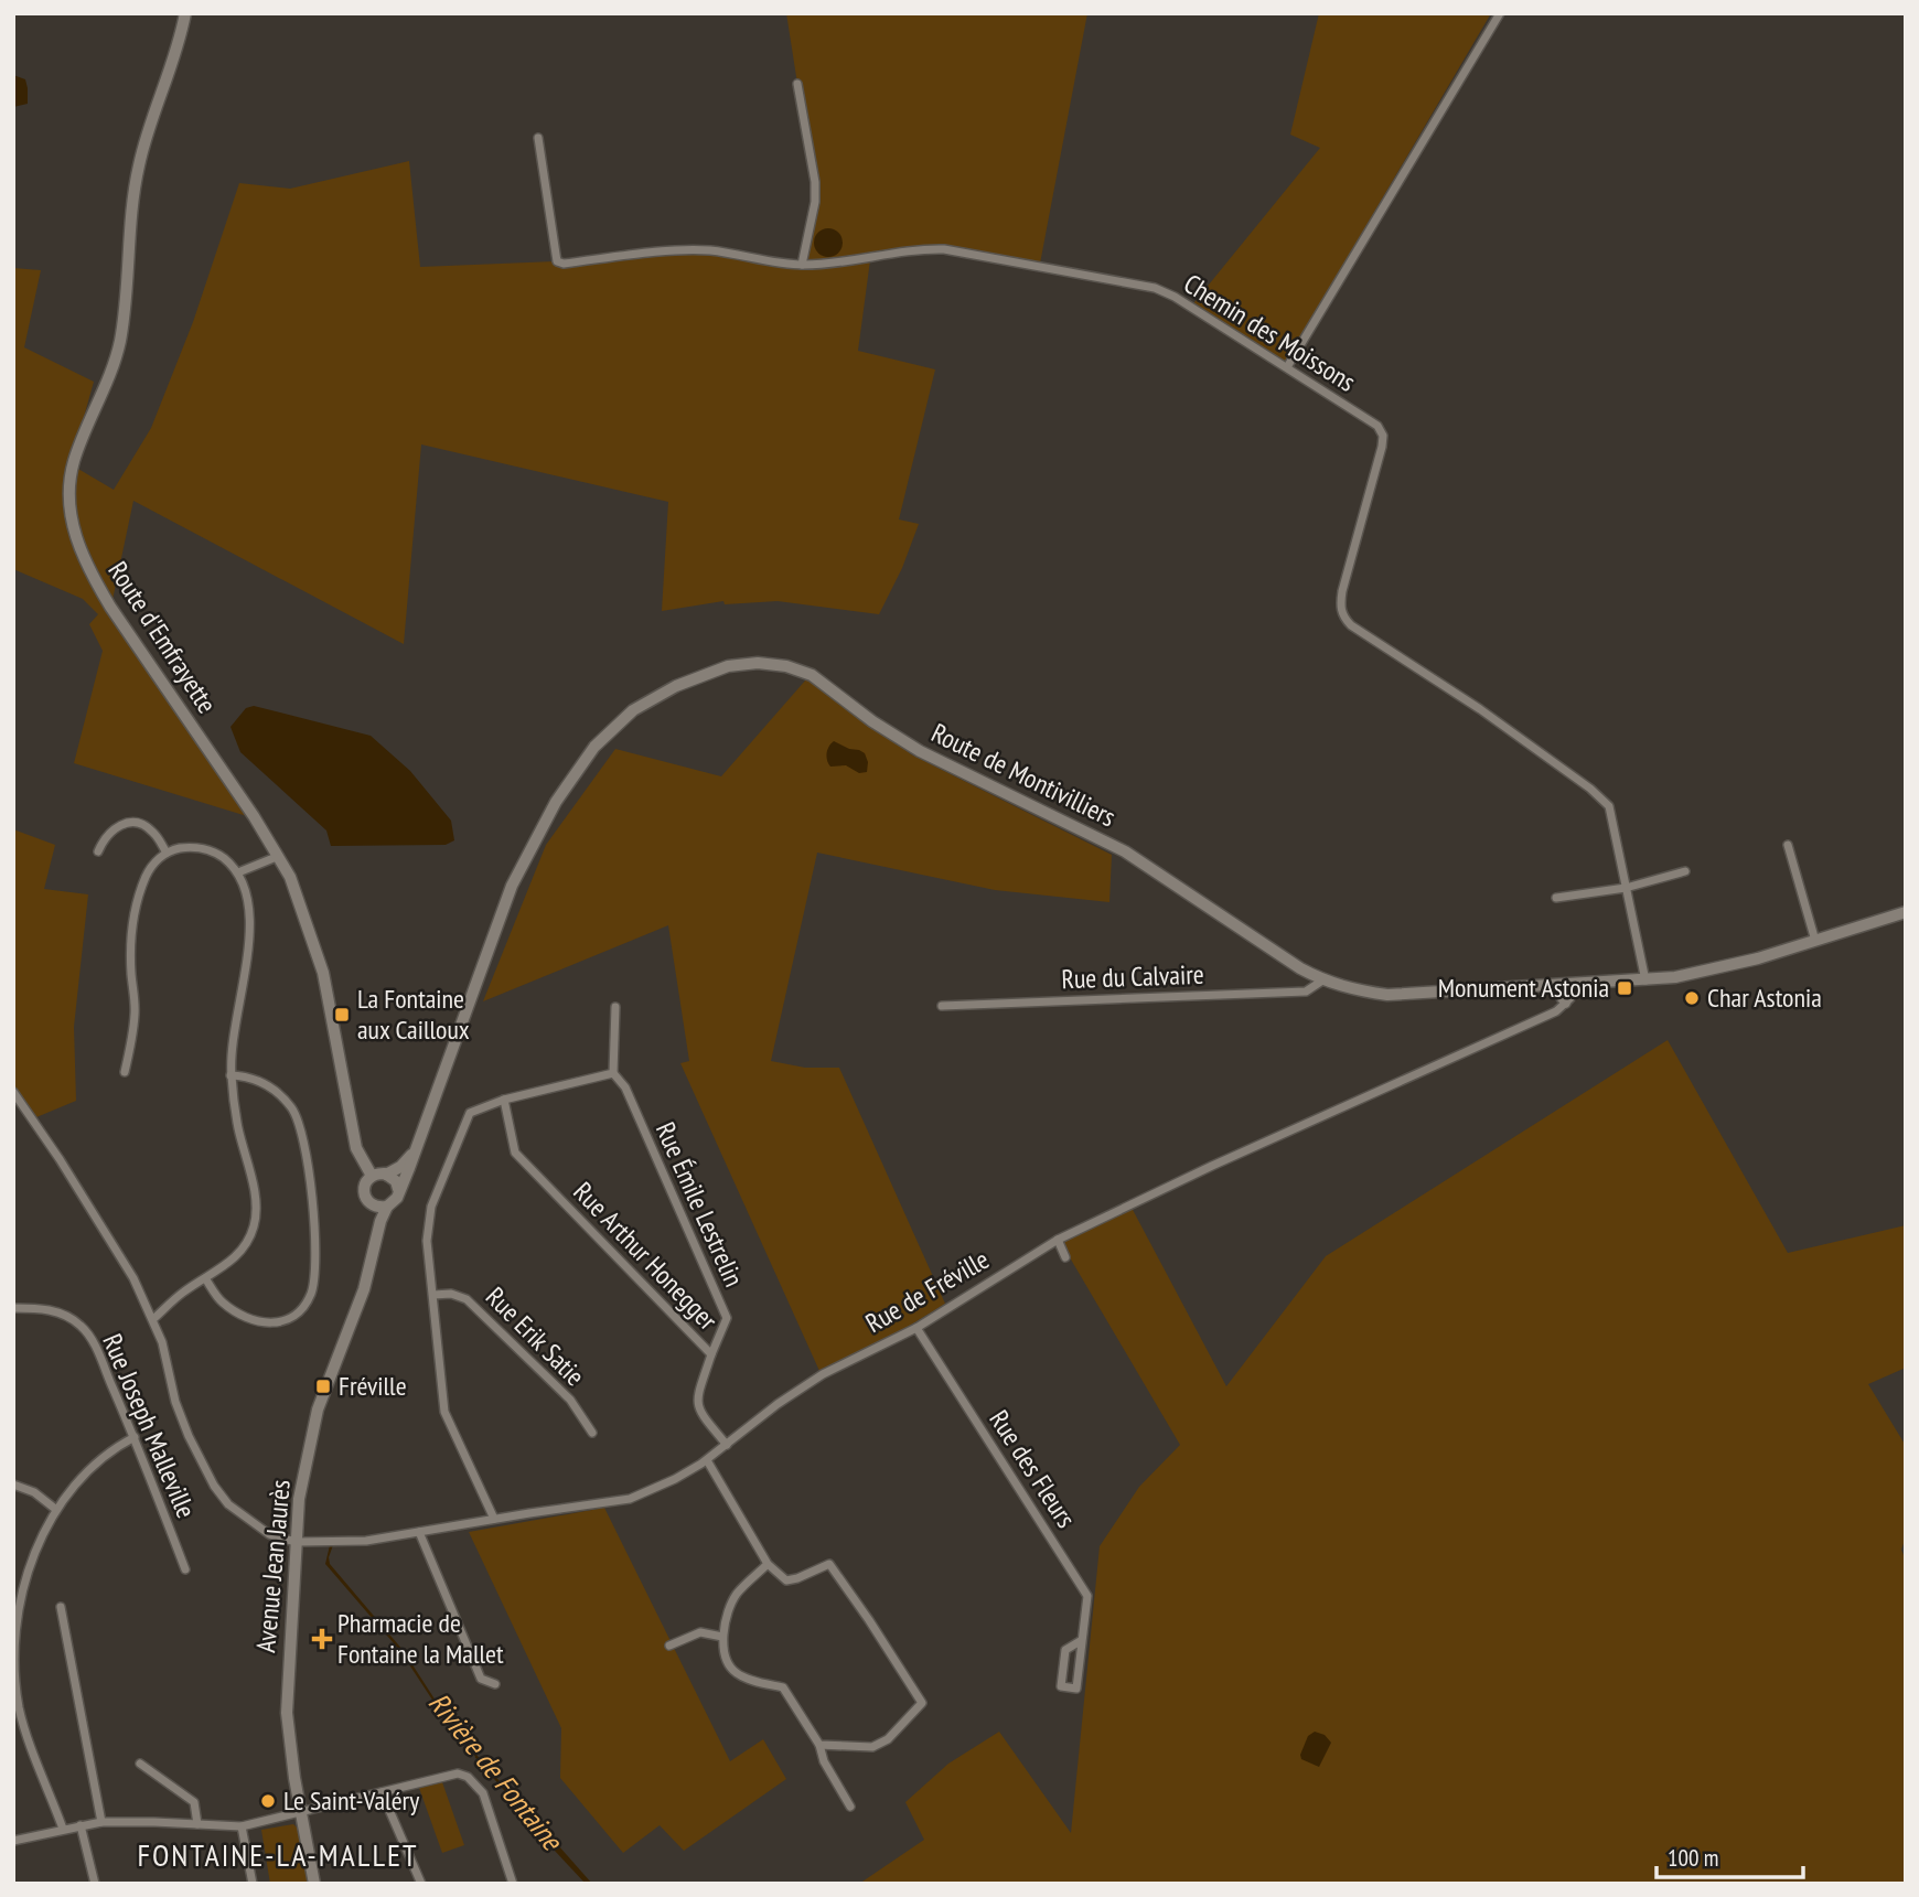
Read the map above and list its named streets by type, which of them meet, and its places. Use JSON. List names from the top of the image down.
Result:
{
  "streets": {
    "street": [
      "Chemin des Moissons",
      "Route d'Emfrayette",
      "Route de Montivilliers",
      "Rue du Calvaire",
      "Rue Émile Lestrelin",
      "Rue Arthur Honegger",
      "Rue de Fréville",
      "Rue Erik Satie",
      "Rue Joseph Malleville",
      "Rue des Fleurs",
      "Avenue Jean Jaurès"
    ]
  },
  "crossings": [
    ["Route d'Emfrayette", "Route de Montivilliers"],
    ["Route d'Emfrayette", "Avenue Jean Jaurès"],
    ["Route de Montivilliers", "Rue du Calvaire"],
    ["Route de Montivilliers", "Rue de Fréville"],
    ["Route de Montivilliers", "Avenue Jean Jaurès"],
    ["Rue Émile Lestrelin", "Rue Arthur Honegger"],
    ["Rue Arthur Honegger", "Rue de Fréville"],
    ["Rue de Fréville", "Rue des Fleurs"],
    ["Rue de Fréville", "Avenue Jean Jaurès"]
  ],
  "districts": ["FONTAINE-LA-MALLET"],
  "water": ["Rivière de Fontaine"],
  "places": {
    "transit": ["Monument Astonia", "La Fontaine aux Cailloux", "Fréville"],
    "other": ["Char Astonia", "Le Saint-Valéry"],
    "health": ["Pharmacie de Fontaine la Mallet"]
  },
  "scale_bar": "100 m"
}
